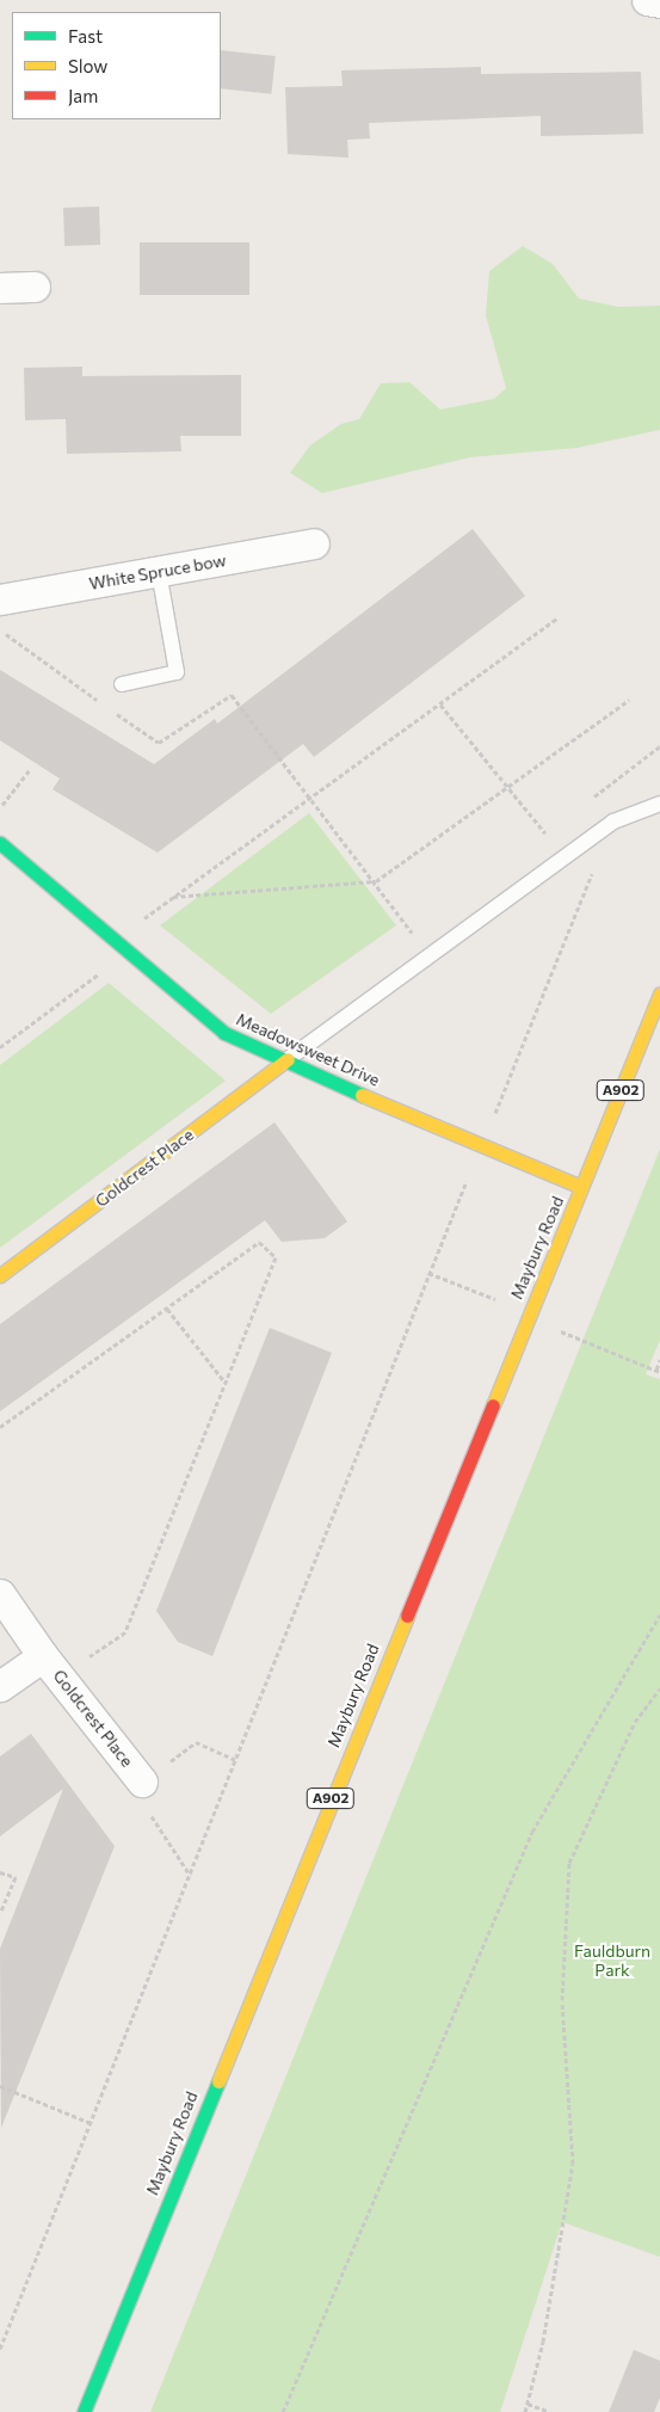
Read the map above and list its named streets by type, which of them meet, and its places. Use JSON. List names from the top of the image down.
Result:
{
  "streets": {
    "main road": [
      "Meadowsweet Drive",
      "A902",
      "Goldcrest Place",
      "Maybury Road"
    ],
    "street": ["White Spruce bow"]
  },
  "crossings": [
    ["Meadowsweet Drive", "Goldcrest Place"],
    ["Meadowsweet Drive", "Maybury Road"]
  ],
  "parks": ["Fauldburn Park"],
  "legend": ["Fast", "Slow", "Jam"]
}
